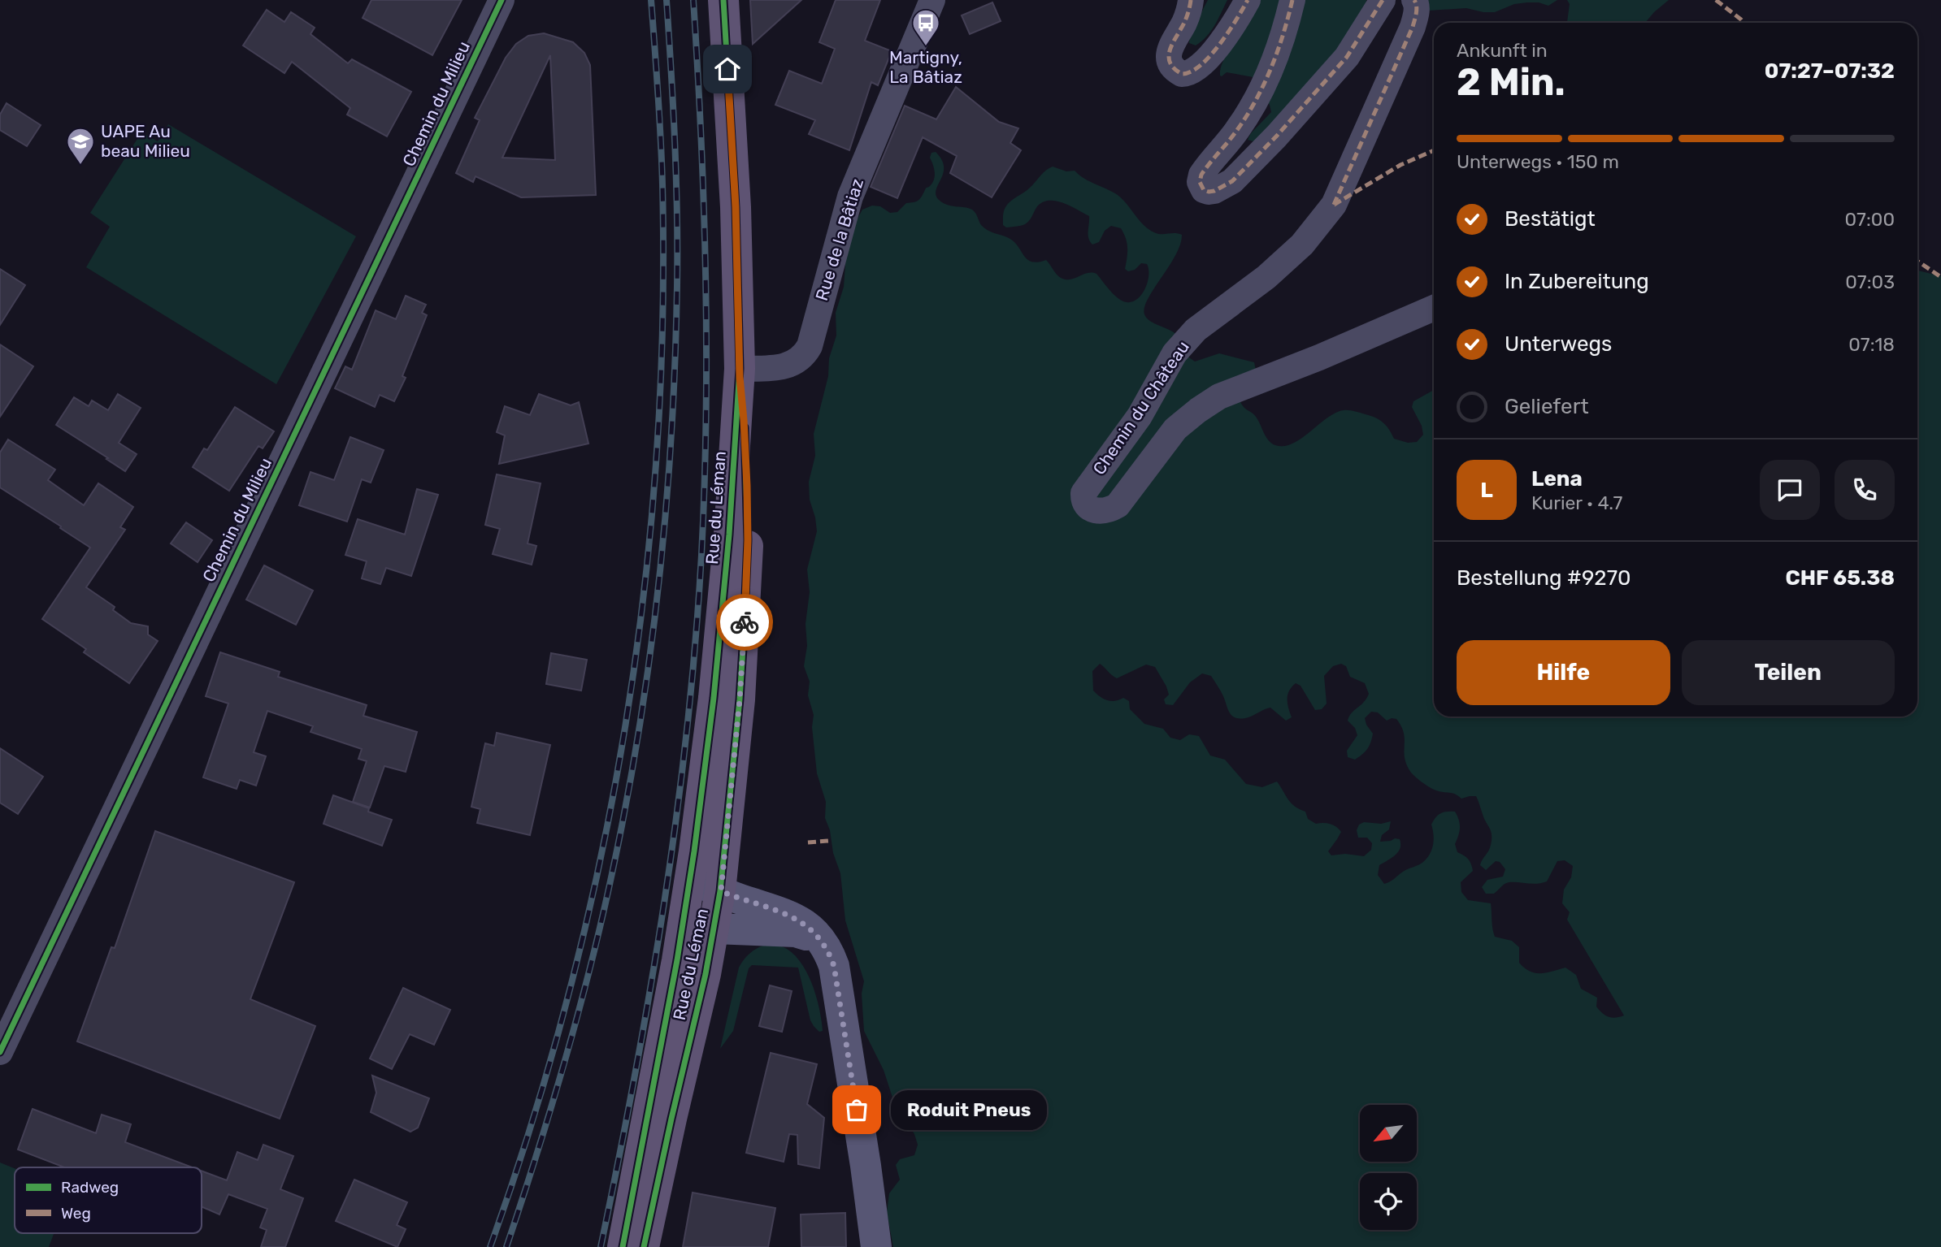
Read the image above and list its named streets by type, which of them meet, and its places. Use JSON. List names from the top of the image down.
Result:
{
  "streets": {
    "main road": ["Rue du Léman"],
    "street": ["Chemin du Milieu", "Rue de la Bâtiaz", "Chemin du Château"]
  },
  "crossings": [
    ["Rue de la Bâtiaz", "Rue du Léman"]
  ],
  "places": {
    "bus stop": ["Martigny, La Bâtiaz"],
    "school or university": ["UAPE Au beau Milieu"],
    "other": ["Roduit Pneus"]
  },
  "legend": ["Radweg", "Weg"],
  "north": "bottom left",
  "page": {
    "heading": ["2 Min.", "Ankunft in", "07:27–07:32"],
    "panel": [
      "Lena",
      "Kurier · 4.7",
      "Bestellung #9270",
      "CHF 65.38"
    ],
    "bar": "Unterwegs · 150 m",
    "list": [
      ["Bestätigt", "07:00"],
      ["In Zubereitung", "07:03"],
      ["Unterwegs", "07:18"],
      "Geliefert"
    ],
    "round": "L",
    "buttons": ["Hilfe", "Teilen"],
    "bubble": "Roduit Pneus"
  }
}
